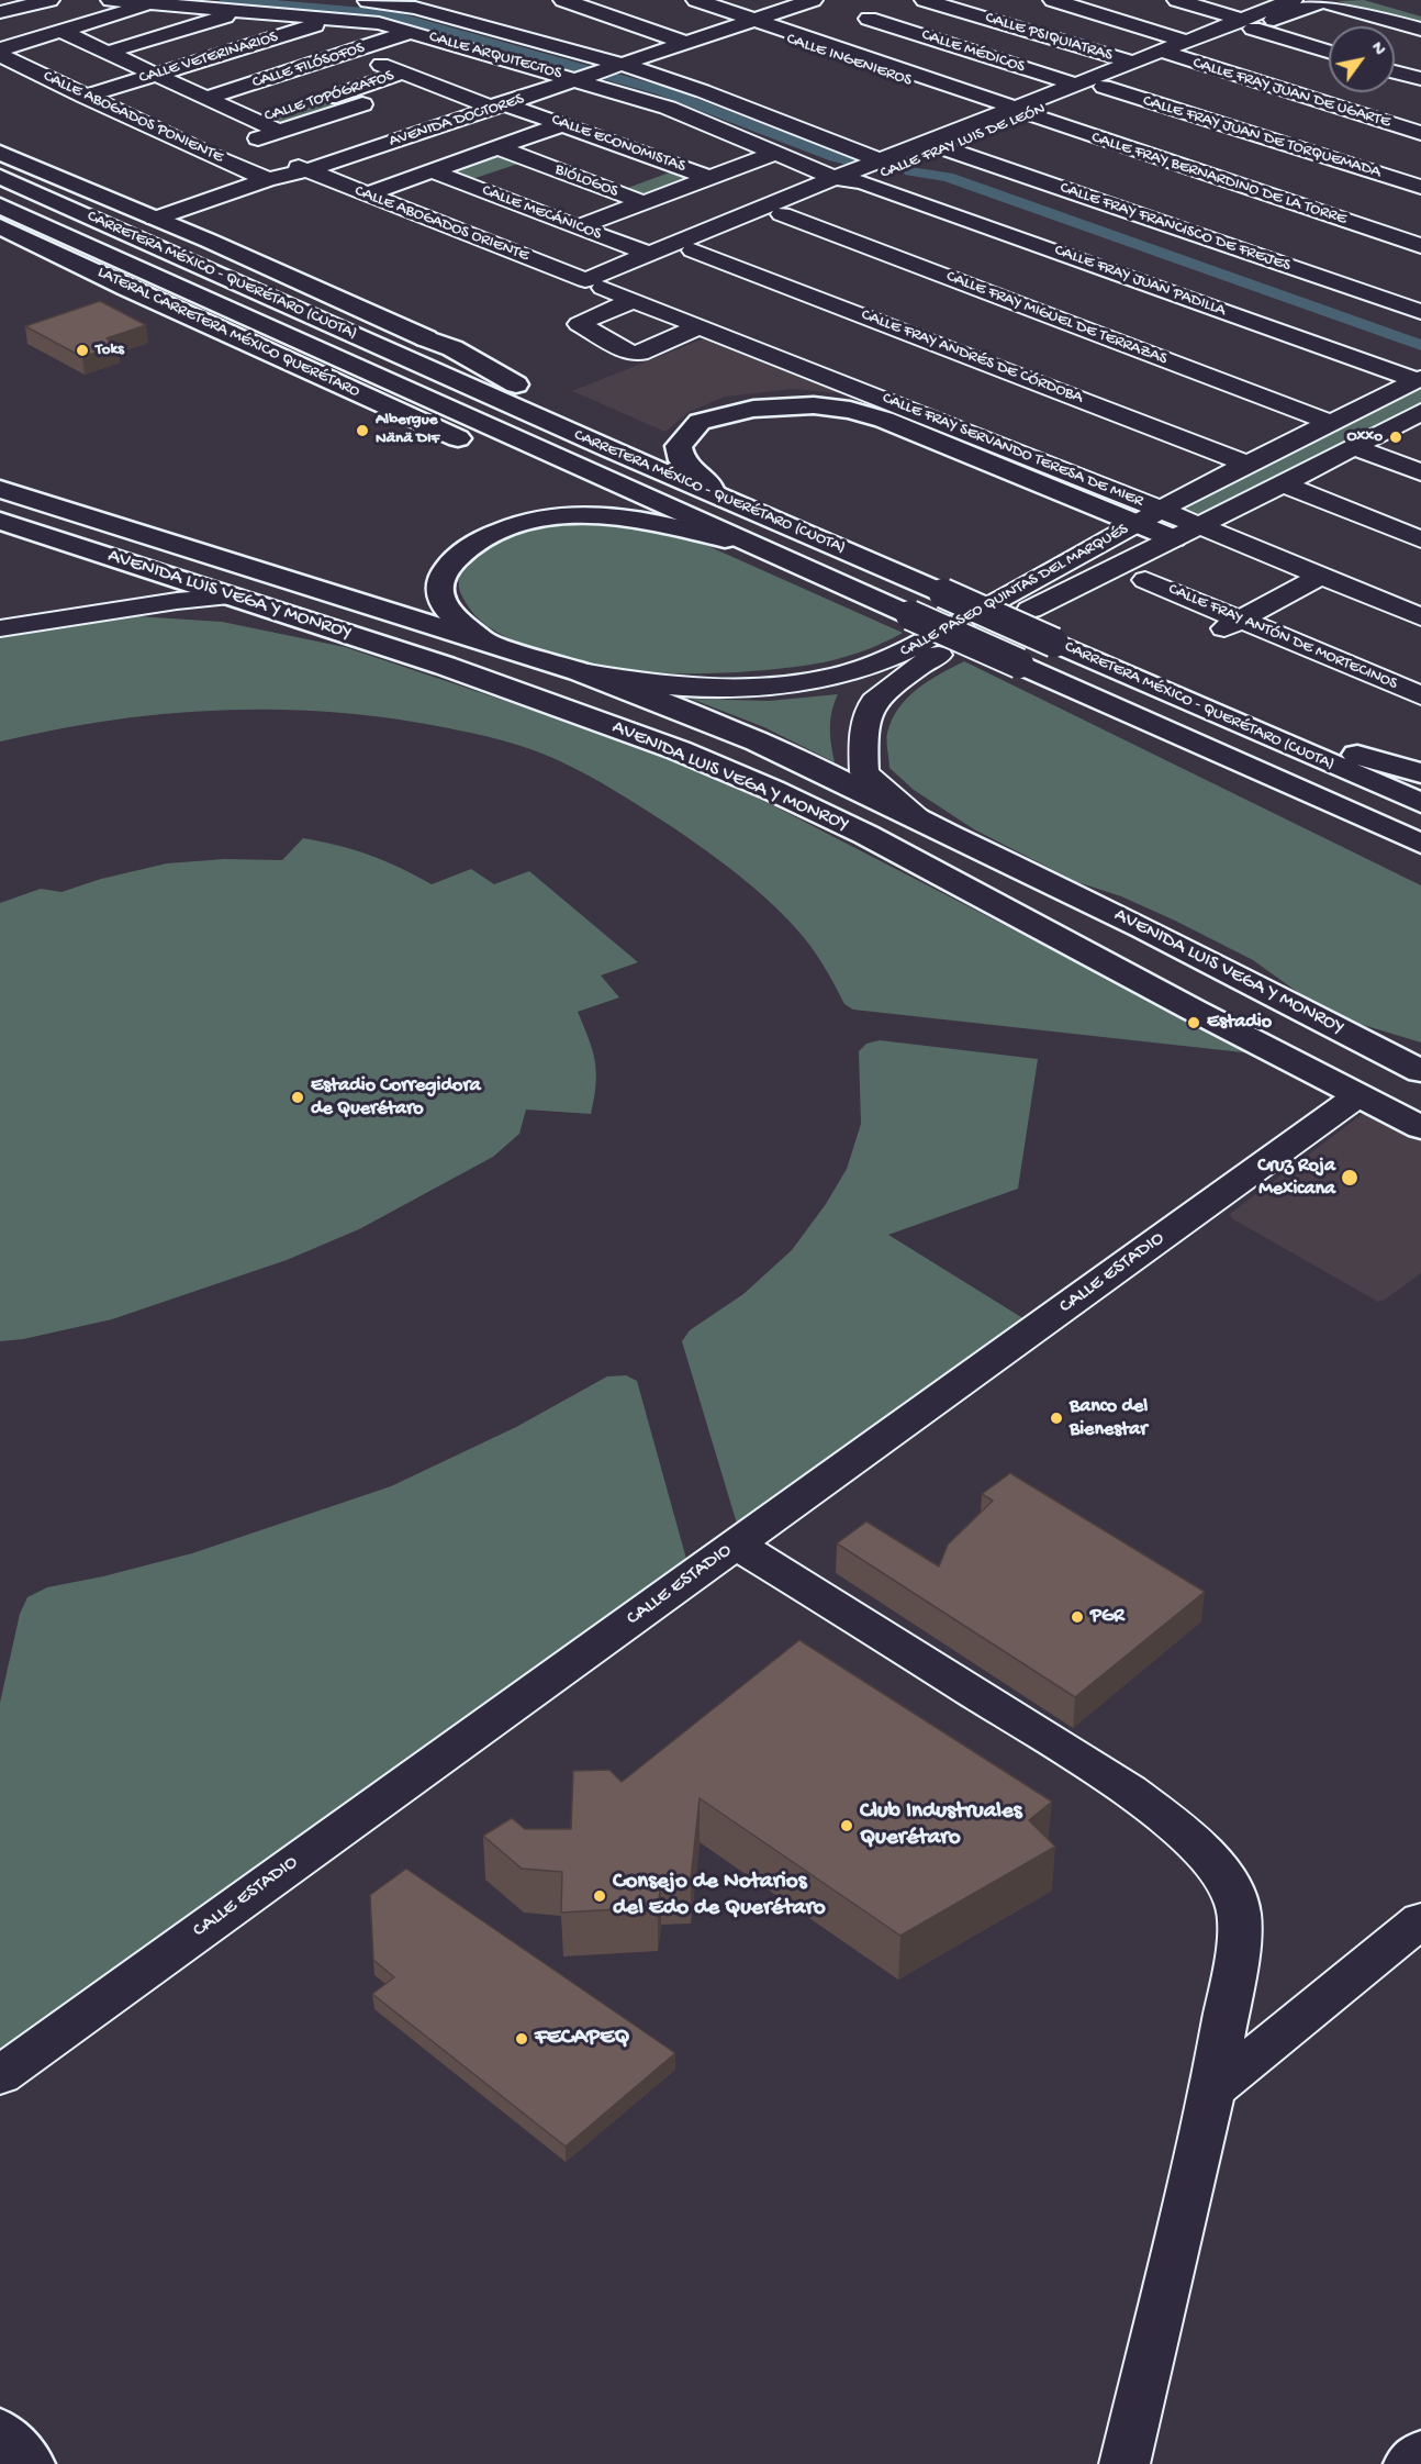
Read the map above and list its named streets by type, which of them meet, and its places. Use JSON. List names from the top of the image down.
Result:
{
  "streets": {
    "main road": ["CARRETERA MÉXICO - QUERÉTARO (CUOTA)", "LATERAL CARRETERA MÉXICO QUERÉTARO", "AVENIDA LUIS VEGA Y MONROY"],
    "street": [
      "CALLE PSIQUIATRAS",
      "CALLE MÉDICOS",
      "CALLE ARQUITECTOS",
      "CALLE VETERINARIOS",
      "CALLE INGENIEROS",
      "CALLE FILÓSOFOS",
      "CALLE FRAY JUAN DE UGARTE",
      "CALLE TOPÓGRAFOS",
      "CALLE ABOGADOS PONIENTE",
      "AVENIDA DOCTORES",
      "CALLE FRAY JUAN DE TORQUEMADA",
      "CALLE FRAY LUIS DE LEÓN",
      "CALLE ECONOMISTAS",
      "CALLE FRAY BERNARDINO DE LA TORRE",
      "BIÓLOGOS",
      "CALLE MECÁNICOS",
      "CALLE ABOGADOS ORIENTE",
      "CALLE FRAY FRANCISCO DE FREJES",
      "CALLE FRAY JUAN PADILLA",
      "CALLE FRAY MIGUEL DE TERRAZAS",
      "CALLE FRAY ANDRÉS DE CÓRDOBA",
      "CALLE FRAY SERVANDO TERESA DE MIER",
      "CALLE PASEO QUINTAS DEL MARQUÉS",
      "CALLE FRAY ANTÓN DE MORTECINOS",
      "CALLE ESTADIO"
    ]
  },
  "crossings": [
    ["CALLE PSIQUIATRAS", "CALLE FRAY LUIS DE LEÓN"],
    ["CALLE MÉDICOS", "CALLE FRAY LUIS DE LEÓN"],
    ["CALLE ARQUITECTOS", "CALLE VETERINARIOS"],
    ["CALLE ARQUITECTOS", "CALLE FILÓSOFOS"],
    ["CALLE ARQUITECTOS", "AVENIDA DOCTORES"],
    ["CALLE ARQUITECTOS", "CALLE FRAY LUIS DE LEÓN"],
    ["CALLE ARQUITECTOS", "CALLE FRAY JUAN PADILLA"],
    ["CALLE VETERINARIOS", "CALLE ABOGADOS PONIENTE"],
    ["CALLE INGENIEROS", "AVENIDA DOCTORES"],
    ["CALLE INGENIEROS", "CALLE FRAY LUIS DE LEÓN"],
    ["CALLE INGENIEROS", "CALLE FRAY BERNARDINO DE LA TORRE"],
    ["CALLE FILÓSOFOS", "CALLE ECONOMISTAS"],
    ["CALLE FRAY JUAN DE UGARTE", "CALLE FRAY LUIS DE LEÓN"],
    ["CALLE TOPÓGRAFOS", "CALLE ECONOMISTAS"],
    ["CALLE ABOGADOS PONIENTE", "AVENIDA DOCTORES"],
    ["CALLE ABOGADOS PONIENTE", "CALLE ABOGADOS ORIENTE"],
    ["AVENIDA DOCTORES", "CALLE ECONOMISTAS"],
    ["AVENIDA DOCTORES", "CALLE ABOGADOS ORIENTE"],
    ["CALLE FRAY JUAN DE TORQUEMADA", "CALLE FRAY LUIS DE LEÓN"],
    ["CALLE FRAY LUIS DE LEÓN", "CALLE FRAY BERNARDINO DE LA TORRE"],
    ["CALLE FRAY LUIS DE LEÓN", "CALLE MECÁNICOS"],
    ["CALLE FRAY LUIS DE LEÓN", "CALLE ABOGADOS ORIENTE"],
    ["CALLE FRAY LUIS DE LEÓN", "CALLE FRAY FRANCISCO DE FREJES"],
    ["CALLE FRAY LUIS DE LEÓN", "CALLE FRAY JUAN PADILLA"],
    ["CALLE FRAY LUIS DE LEÓN", "CALLE FRAY MIGUEL DE TERRAZAS"],
    ["CALLE FRAY LUIS DE LEÓN", "CALLE FRAY ANDRÉS DE CÓRDOBA"],
    ["CALLE FRAY LUIS DE LEÓN", "CALLE FRAY SERVANDO TERESA DE MIER"],
    ["CALLE ABOGADOS ORIENTE", "CALLE FRAY SERVANDO TERESA DE MIER"],
    ["CALLE FRAY JUAN PADILLA", "CALLE PASEO QUINTAS DEL MARQUÉS"],
    ["CALLE FRAY MIGUEL DE TERRAZAS", "CALLE PASEO QUINTAS DEL MARQUÉS"],
    ["CALLE FRAY ANDRÉS DE CÓRDOBA", "CALLE PASEO QUINTAS DEL MARQUÉS"],
    ["CALLE FRAY SERVANDO TERESA DE MIER", "CALLE PASEO QUINTAS DEL MARQUÉS"],
    ["CALLE PASEO QUINTAS DEL MARQUÉS", "AVENIDA LUIS VEGA Y MONROY"],
    ["AVENIDA LUIS VEGA Y MONROY", "CALLE ESTADIO"]
  ],
  "places": [
    "Toks",
    "Albergue Nänä DIF",
    "Oxxo",
    "Estadio",
    "Estadio Corregidora de Querétaro",
    "Cruz Roja Mexicana",
    "Banco del Bienestar",
    "PGR",
    "Club Industruales Querétaro",
    "Consejo de Notarios del Edo de Querétaro",
    "FECAPEQ"
  ],
  "north": "top right"
}
